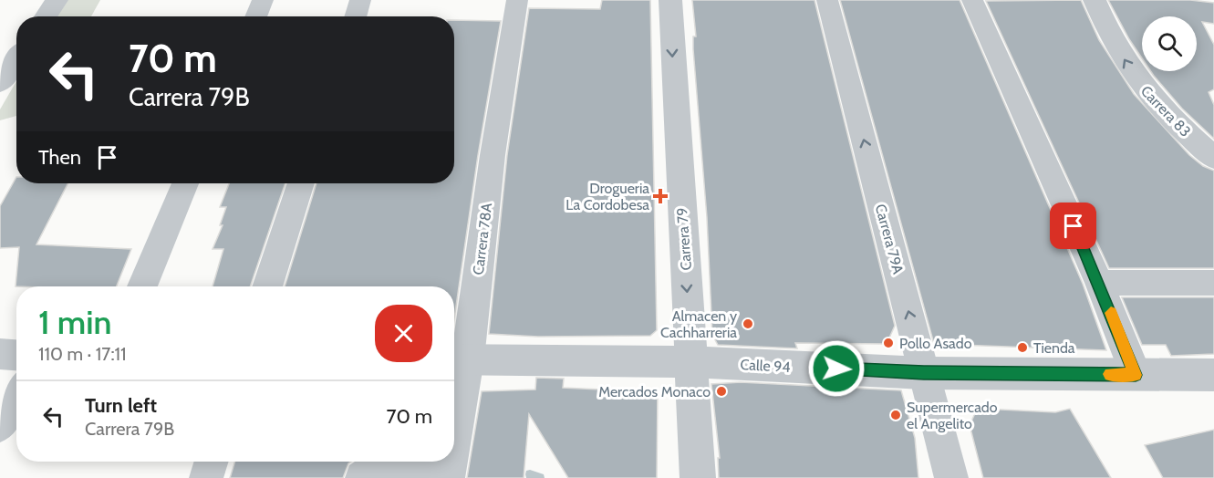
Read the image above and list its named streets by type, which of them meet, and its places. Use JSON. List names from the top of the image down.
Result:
{
  "streets": {
    "street": [
      "Carrera 83",
      "Carrera 78A",
      "Carrera 79",
      "Carrera 79A",
      "Calle 94"
    ]
  },
  "crossings": [
    ["Carrera 78A", "Calle 94"],
    ["Carrera 79", "Calle 94"],
    ["Carrera 79A", "Calle 94"]
  ],
  "one_way": ["Carrera 79"],
  "places": {
    "health": ["Drogueria La Cordobesa"],
    "other": [
      "Almacen y Cachharreria",
      "Pollo Asado",
      "Tienda",
      "Mercados Monaco",
      "Supermercado el Angelito"
    ]
  },
  "page": {
    "turn": ["70 m", "Carrera 79B"],
    "then": "Then",
    "heading": ["1 min", "110 m · 17:11"],
    "list": [
      {
        "name": "Turn left",
        "note": "Carrera 79B",
        "value": "70 m"
      }
    ]
  }
}
